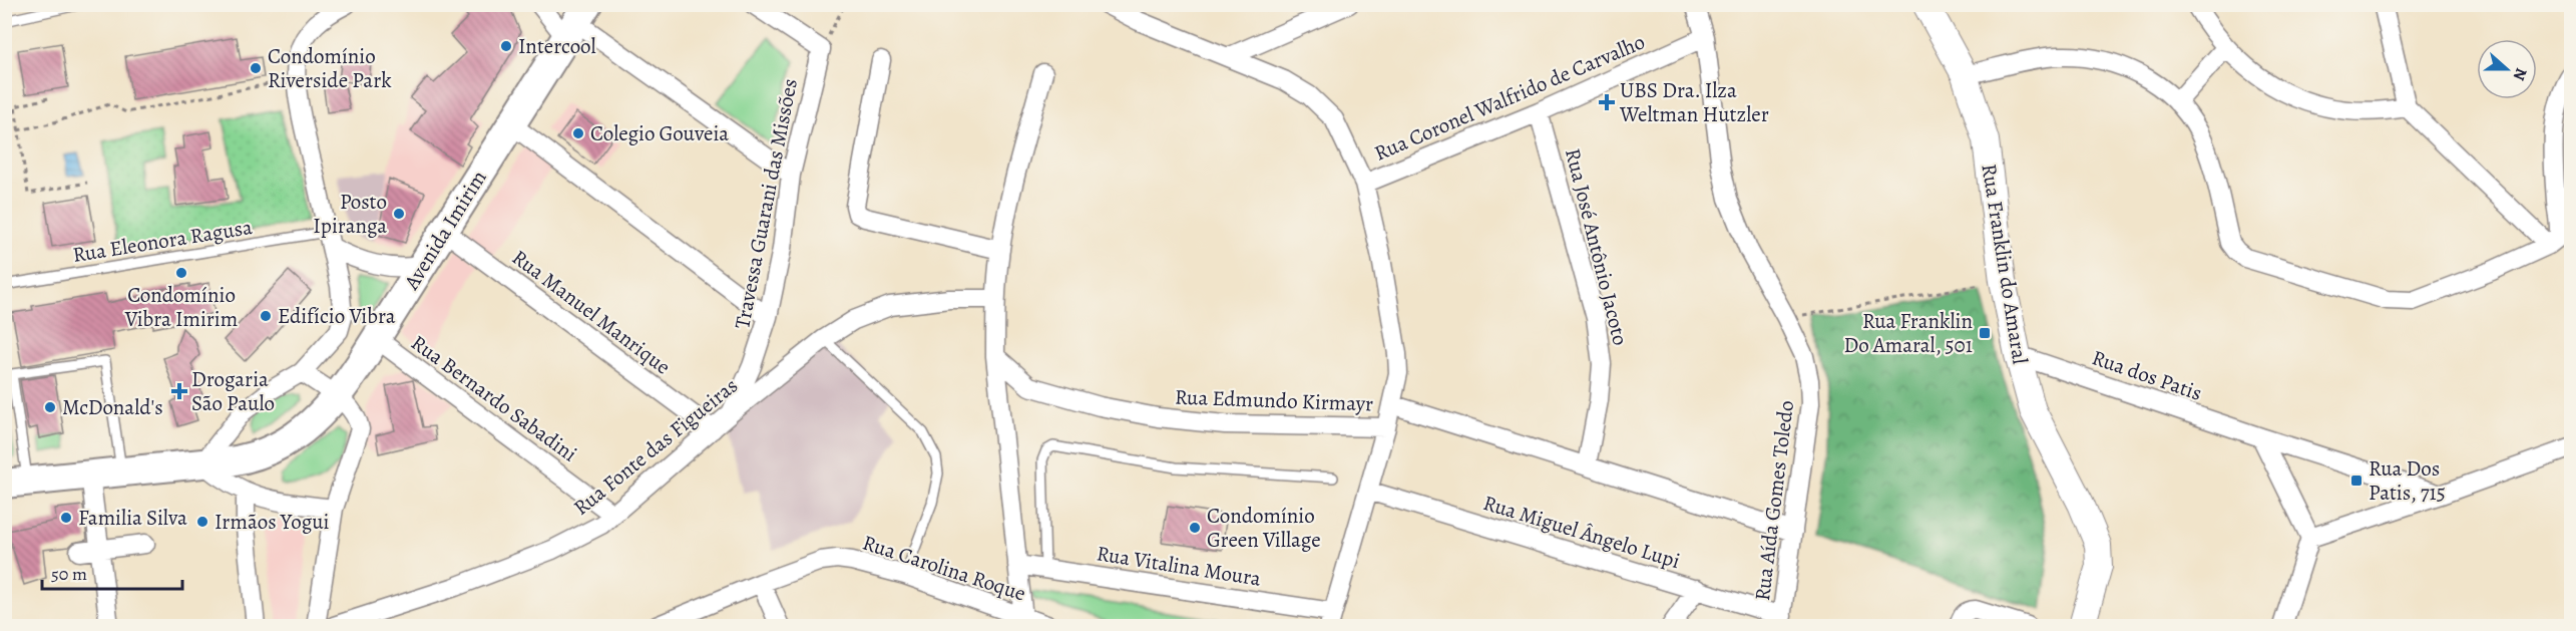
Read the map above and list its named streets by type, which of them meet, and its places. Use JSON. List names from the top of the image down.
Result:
{
  "streets": {
    "main road": ["Avenida Imirim"],
    "street": [
      "Rua Coronel Walfrido de Carvalho",
      "Travessa Guarani das Missões",
      "Rua José Antônio Jacoto",
      "Rua Franklin do Amaral",
      "Rua Manuel Manrique",
      "Rua dos Patis",
      "Rua Bernardo Sabadini",
      "Rua Edmundo Kirmayr",
      "Rua Fonte das Figueiras",
      "Rua Aída Gomes Toledo",
      "Rua Miguel Ângelo Lupi",
      "Rua Vitalina Moura",
      "Rua Carolina Roque"
    ],
    "lane": ["Rua Eleonora Ragusa"]
  },
  "crossings": [
    ["Rua Coronel Walfrido de Carvalho", "Rua José Antônio Jacoto"],
    ["Rua Coronel Walfrido de Carvalho", "Rua Aída Gomes Toledo"],
    ["Travessa Guarani das Missões", "Rua Fonte das Figueiras"],
    ["Avenida Imirim", "Rua Manuel Manrique"],
    ["Avenida Imirim", "Rua Bernardo Sabadini"],
    ["Rua Franklin do Amaral", "Rua dos Patis"],
    ["Rua Manuel Manrique", "Rua Fonte das Figueiras"],
    ["Rua Bernardo Sabadini", "Rua Fonte das Figueiras"],
    ["Rua Aída Gomes Toledo", "Rua Miguel Ângelo Lupi"]
  ],
  "places": {
    "other": [
      "Intercool",
      "Condomínio Riverside Park",
      "Colegio Gouveia",
      "Posto Ipiranga",
      "Condomínio Vibra Imirim",
      "Edifício Vibra",
      "McDonald's",
      "Familia Silva",
      "Irmãos Yogui",
      "Condomínio Green Village"
    ],
    "health": ["UBS Dra. Ilza Weltman Hutzler", "Drogaria São Paulo"],
    "transit": ["Rua Franklin Do Amaral, 501", "Rua Dos Patis, 715"]
  },
  "scale_bar": "50 m",
  "north": "right"
}
